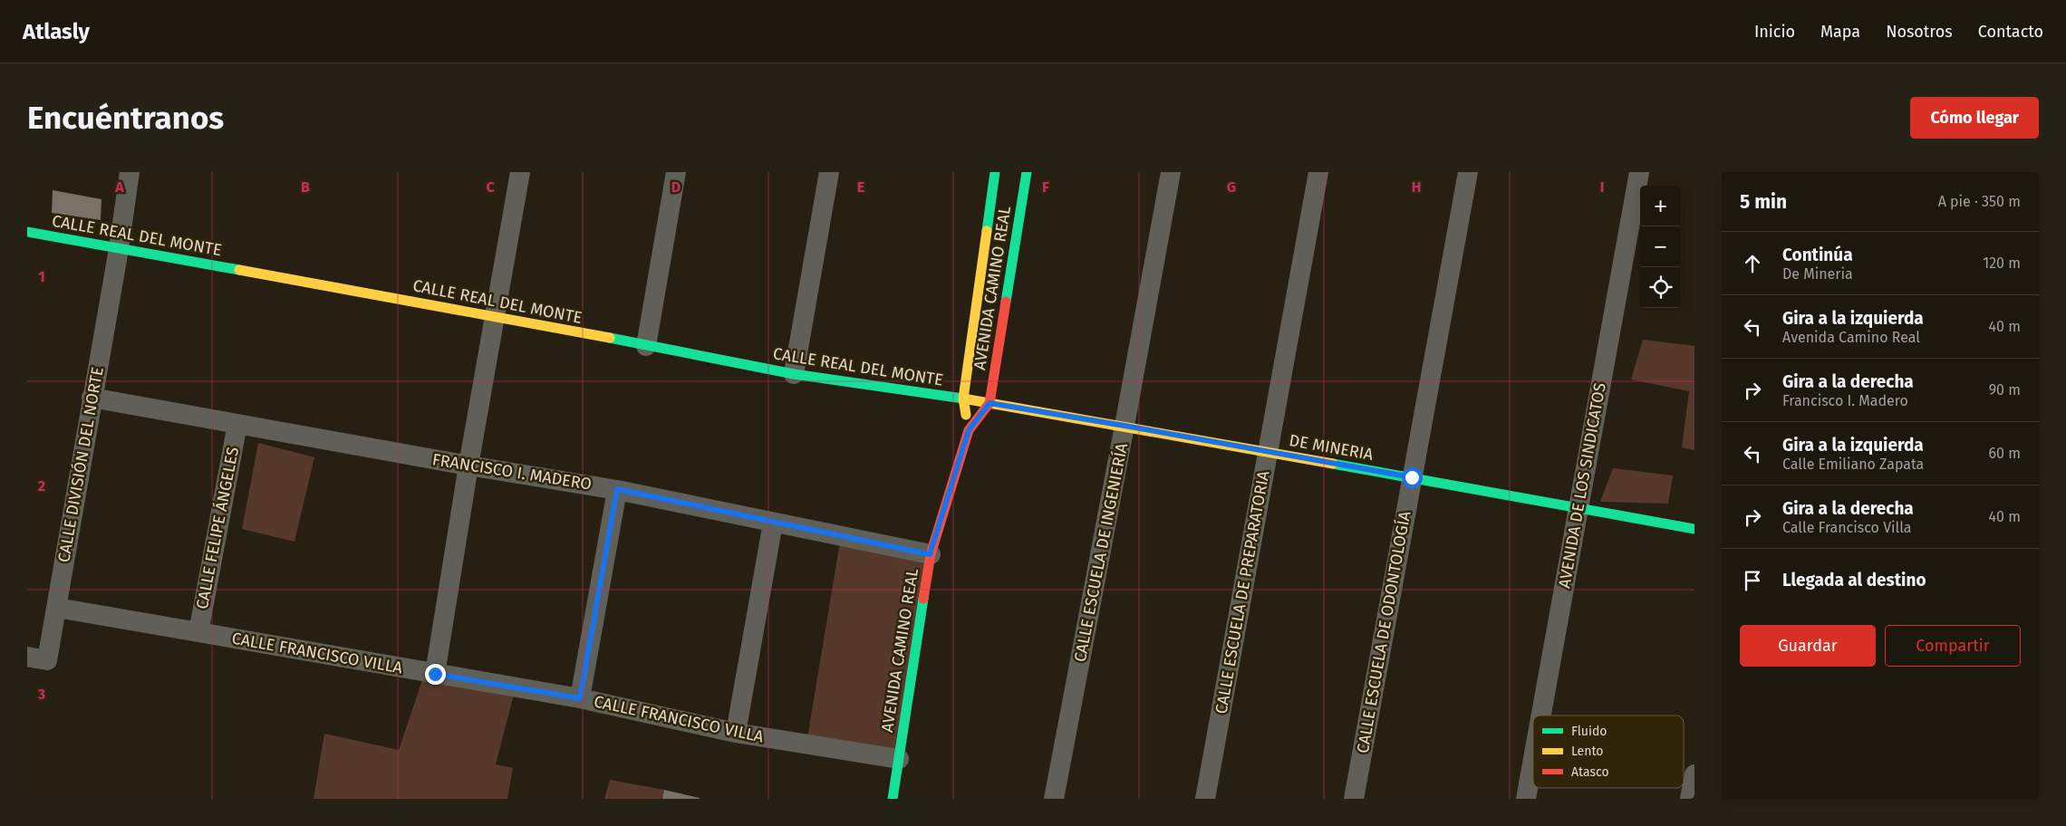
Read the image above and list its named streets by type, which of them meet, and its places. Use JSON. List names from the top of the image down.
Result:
{
  "streets": {
    "street": [
      "CALLE REAL DEL MONTE",
      "AVENIDA CAMINO REAL",
      "DE MINERIA",
      "CALLE DIVISIÓN DEL NORTE",
      "FRANCISCO I. MADERO",
      "AVENIDA DE LOS SINDICATOS",
      "CALLE FELIPE ÁNGELES",
      "CALLE ESCUELA DE INGENIERÍA",
      "CALLE ESCUELA DE PREPARATORIA",
      "CALLE ESCUELA DE ODONTOLOGÍA",
      "CALLE FRANCISCO VILLA"
    ]
  },
  "crossings": [
    ["CALLE REAL DEL MONTE", "AVENIDA CAMINO REAL"],
    ["CALLE REAL DEL MONTE", "DE MINERIA"],
    ["CALLE REAL DEL MONTE", "CALLE DIVISIÓN DEL NORTE"],
    ["AVENIDA CAMINO REAL", "DE MINERIA"],
    ["AVENIDA CAMINO REAL", "FRANCISCO I. MADERO"],
    ["AVENIDA CAMINO REAL", "CALLE FRANCISCO VILLA"],
    ["DE MINERIA", "AVENIDA DE LOS SINDICATOS"],
    ["DE MINERIA", "CALLE ESCUELA DE INGENIERÍA"],
    ["DE MINERIA", "CALLE ESCUELA DE PREPARATORIA"],
    ["DE MINERIA", "CALLE ESCUELA DE ODONTOLOGÍA"],
    ["CALLE DIVISIÓN DEL NORTE", "FRANCISCO I. MADERO"],
    ["CALLE DIVISIÓN DEL NORTE", "CALLE FRANCISCO VILLA"],
    ["FRANCISCO I. MADERO", "CALLE FELIPE ÁNGELES"],
    ["CALLE FELIPE ÁNGELES", "CALLE FRANCISCO VILLA"]
  ],
  "legend": ["Fluido", "Lento", "Atasco"],
  "page": {
    "header": "Atlasly",
    "nav": [
      "Inicio",
      "Mapa",
      "Nosotros",
      "Contacto"
    ],
    "buttons": [
      "Cómo llegar",
      ["Guardar", "Compartir"]
    ],
    "title": "Encuéntranos",
    "heading": ["5 min", "A pie · 350 m"],
    "map_buttons": ["+", "−"],
    "list": [
      ["Continúa", "De Mineria", "120 m"],
      ["Gira a la izquierda", "Avenida Camino Real", "40 m"],
      ["Gira a la derecha", "Francisco I. Madero", "90 m"],
      ["Gira a la izquierda", "Calle Emiliano Zapata", "60 m"],
      ["Gira a la derecha", "Calle Francisco Villa", "40 m"],
      "Llegada al destino"
    ]
  },
  "grid": {
    "columns": [
      "A",
      "B",
      "C",
      "D",
      "E",
      "F",
      "G",
      "H",
      "I"
    ],
    "rows": ["1", "2", "3"]
  }
}
